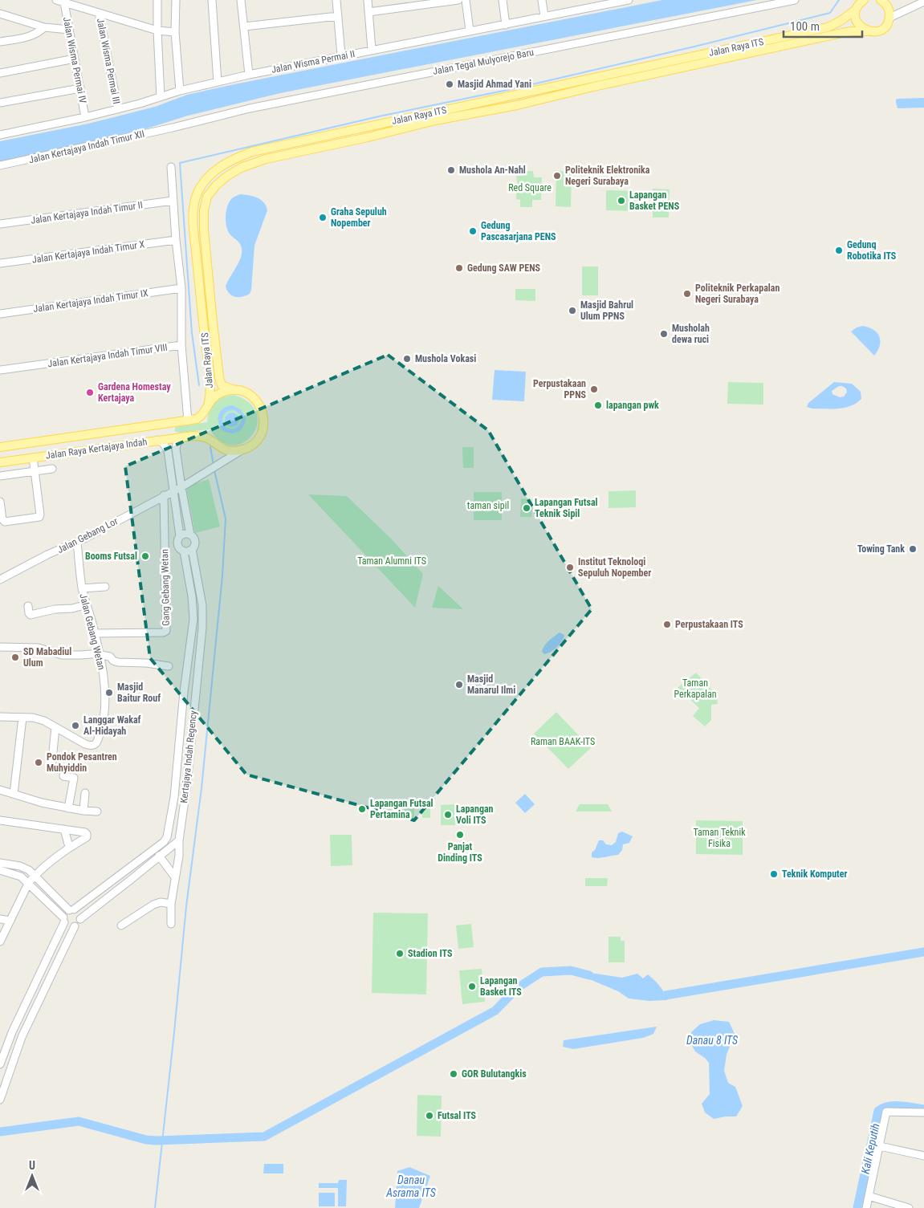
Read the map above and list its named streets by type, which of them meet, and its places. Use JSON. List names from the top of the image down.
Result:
{
  "streets": {
    "main road": ["Jalan Raya ITS", "Jalan Raya Kertajaya Indah"],
    "street": [
      "Jalan Wisma Permai IV",
      "Jalan Wisma Permai III",
      "Jalan Wisma Permai II",
      "Jalan Tegal Mulyorejo Baru",
      "Jalan Kertajaya Indah Timur XII",
      "Jalan Kertajaya Indah Timur II",
      "Jalan Kertajaya Indah Timur X",
      "Jalan Kertajaya Indah Timur IX",
      "Jalan Kertajaya Indah Timur VIII",
      "Jalan Gebang Lor",
      "Gang Gebang Wetan",
      "Jalan Gebang Wetan",
      "Kertajaya Indah Regency"
    ]
  },
  "crossings": [
    ["Jalan Wisma Permai IV", "Jalan Wisma Permai II"],
    ["Jalan Wisma Permai III", "Jalan Wisma Permai II"],
    ["Jalan Tegal Mulyorejo Baru", "Jalan Kertajaya Indah Timur XII"],
    ["Jalan Kertajaya Indah Timur II", "Jalan Kertajaya Indah Timur VIII"],
    ["Jalan Kertajaya Indah Timur X", "Jalan Kertajaya Indah Timur VIII"],
    ["Jalan Kertajaya Indah Timur IX", "Jalan Kertajaya Indah Timur VIII"],
    ["Jalan Gebang Lor", "Gang Gebang Wetan"],
    ["Jalan Gebang Lor", "Jalan Gebang Wetan"],
    ["Gang Gebang Wetan", "Jalan Gebang Wetan"]
  ],
  "water": ["Danau 8 ITS", "Kali Keputih", "Danau Asrama ITS"],
  "parks": [
    "Red Square",
    "taman sipil",
    "Taman Alumni ITS",
    "Taman Perkapalan",
    "Raman BAAK-ITS",
    "Taman Teknik Fisika"
  ],
  "places": [
    "Masjid Ahmad Yani",
    "Mushola An-Nahl",
    "Politeknik Elektronika Negeri Surabaya",
    "Lapangan Basket PENS",
    "Graha Sepuluh Nopember",
    "Gedung Pascasarjana PENS",
    "Gedung Robotika ITS",
    "Gedung SAW PENS",
    "Politeknik Perkapalan Negeri Surabaya",
    "Masjid Bahrul Ulum PPNS",
    "Musholah dewa ruci",
    "Mushola Vokasi",
    "Perpustakaan PPNS",
    "Gardena Homestay Kertajaya",
    "lapangan pwk",
    "Lapangan Futsal Teknik Sipil",
    "Towing Tank",
    "Booms Futsal",
    "Institut Teknologi Sepuluh Nopember",
    "Perpustakaan ITS",
    "SD Mabadiul Ulum",
    "Masjid Manarul Ilmi",
    "Masjid Baitur Rouf",
    "Langgar Wakaf Al-Hidayah",
    "Pondok Pesantren Muhyiddin",
    "Lapangan Futsal Pertamina",
    "Lapangan Voli ITS",
    "Panjat Dinding ITS",
    "Teknik Komputer",
    "Stadion ITS",
    "Lapangan Basket ITS",
    "GOR Bulutangkis",
    "Futsal ITS"
  ],
  "scale_bar": "100 m",
  "north": "top"
}
